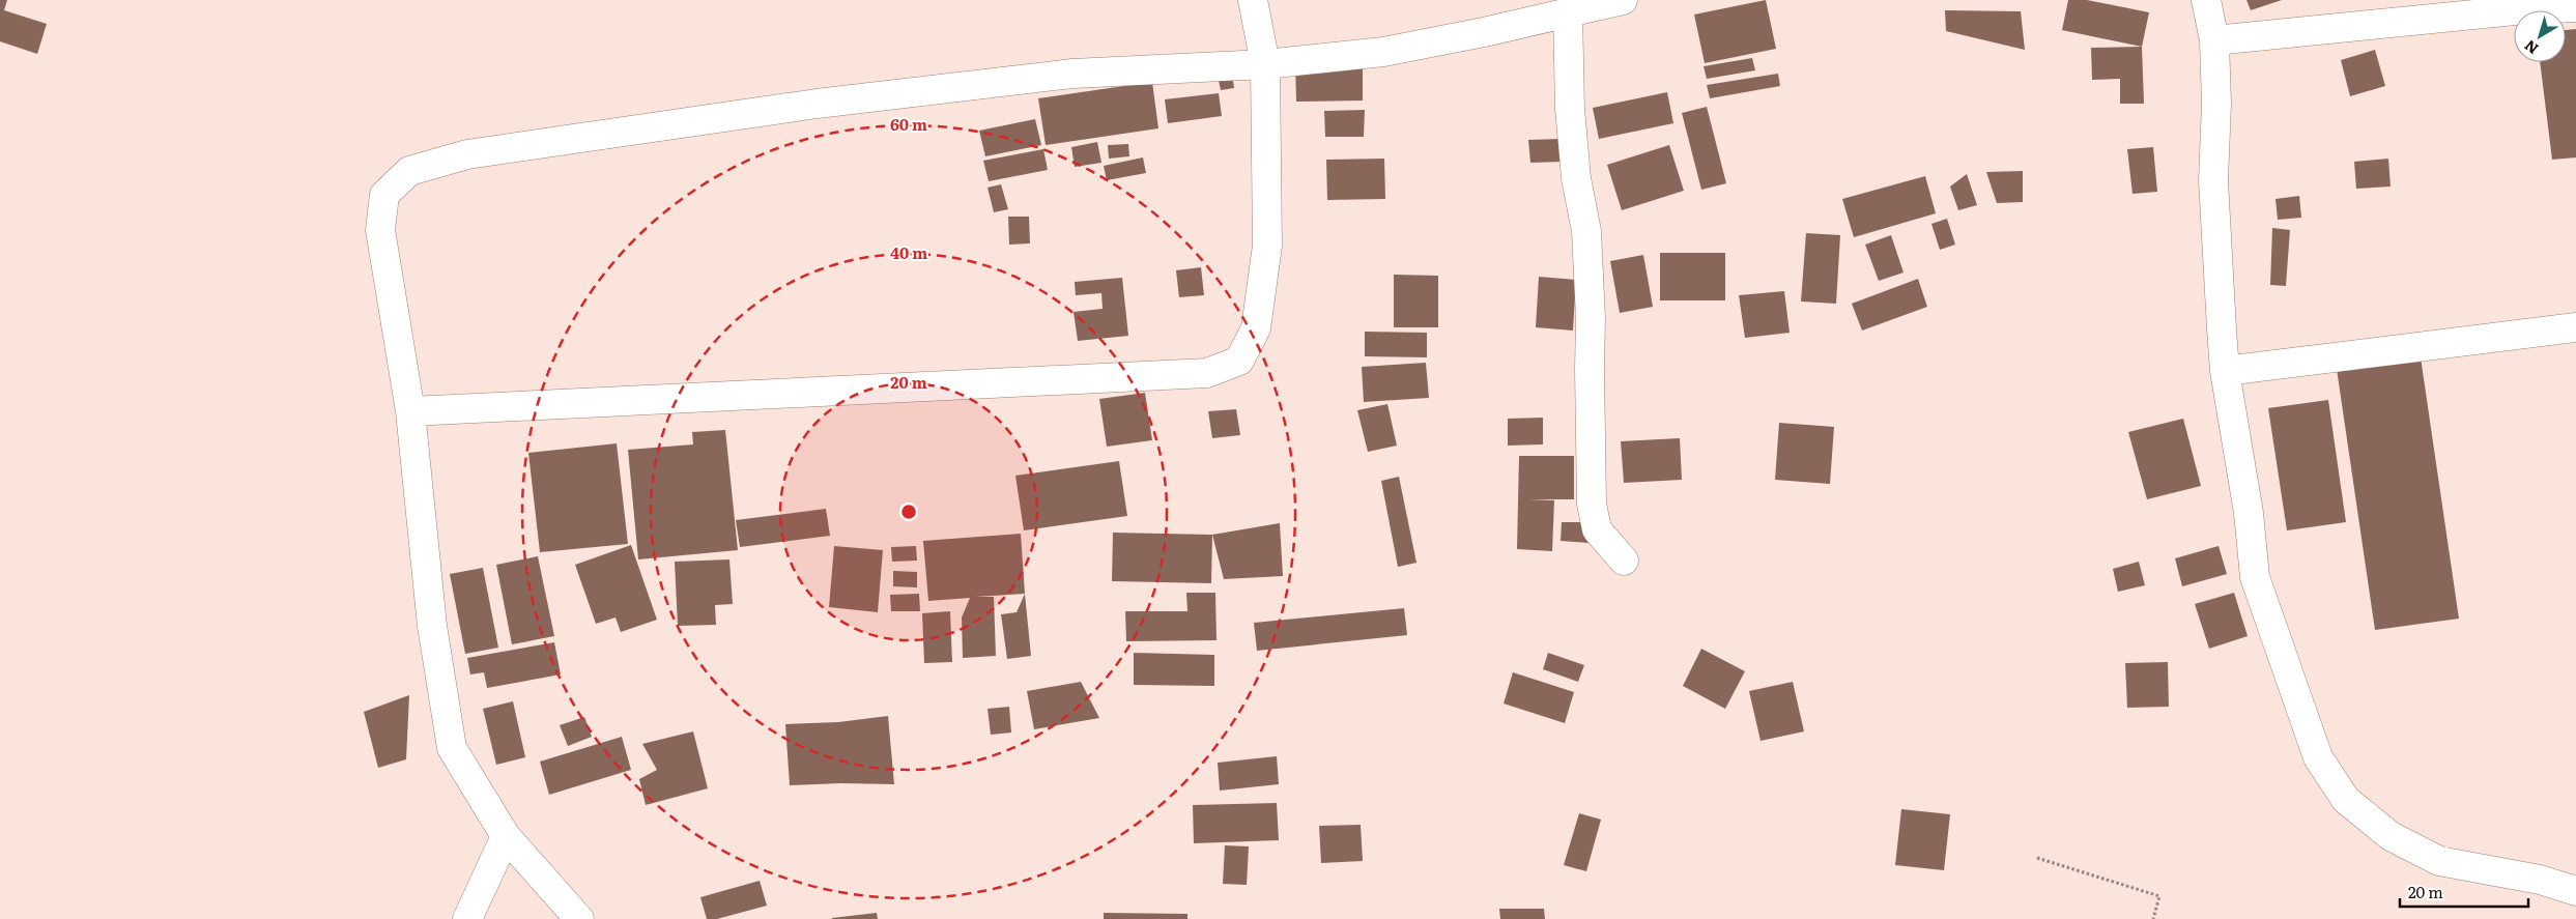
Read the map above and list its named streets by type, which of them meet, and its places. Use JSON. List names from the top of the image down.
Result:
{
  "scale_bar": "20 m",
  "north": "bottom left",
  "rings": ["60 m", "40 m", "20 m"]
}
